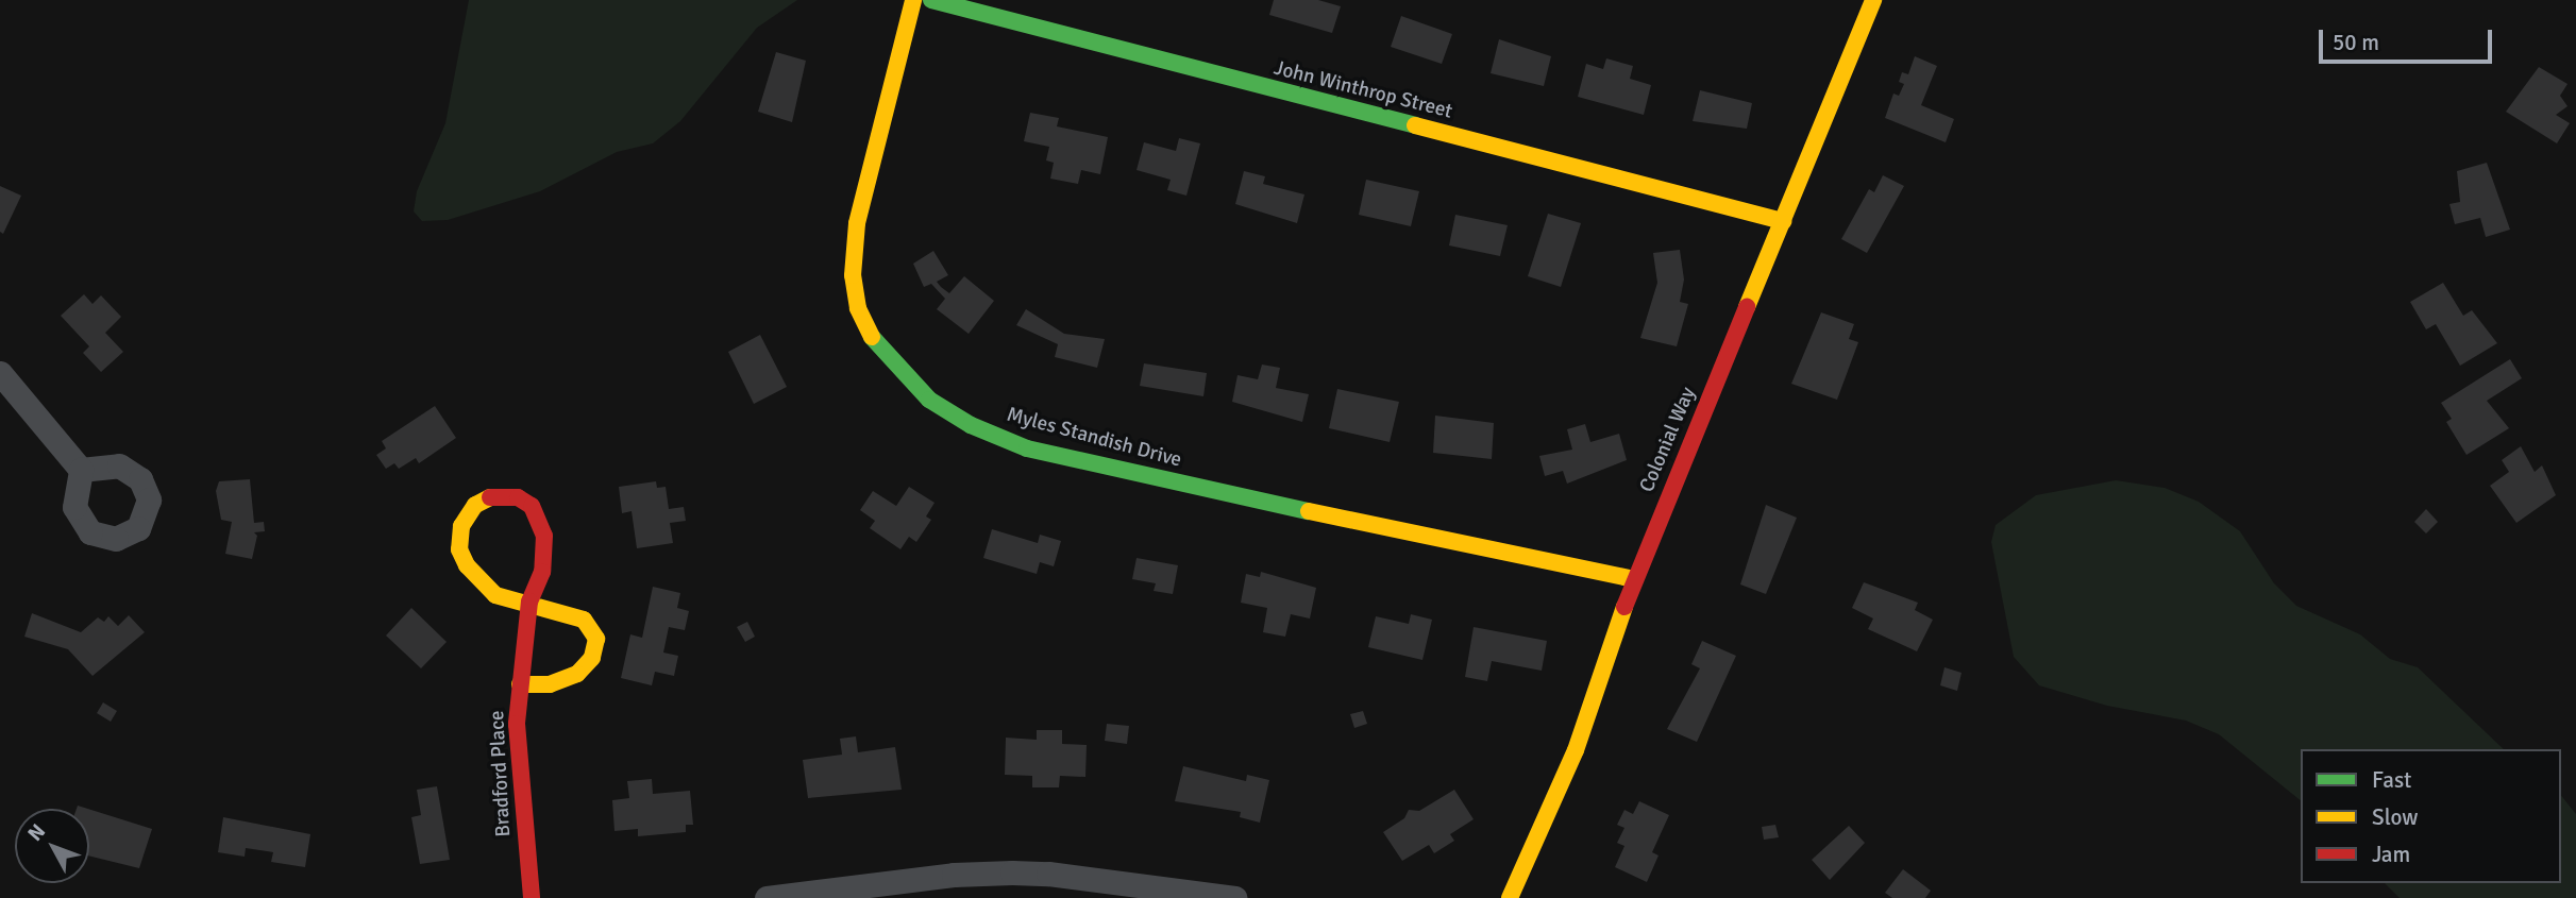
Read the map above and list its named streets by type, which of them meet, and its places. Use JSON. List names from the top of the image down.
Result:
{
  "streets": {
    "street": [
      "John Winthrop Street",
      "Myles Standish Drive",
      "Colonial Way",
      "Bradford Place"
    ]
  },
  "crossings": [
    ["John Winthrop Street", "Colonial Way"],
    ["Myles Standish Drive", "Colonial Way"]
  ],
  "legend": ["Fast", "Slow", "Jam"],
  "scale_bar": "50 m",
  "north": "top left"
}
